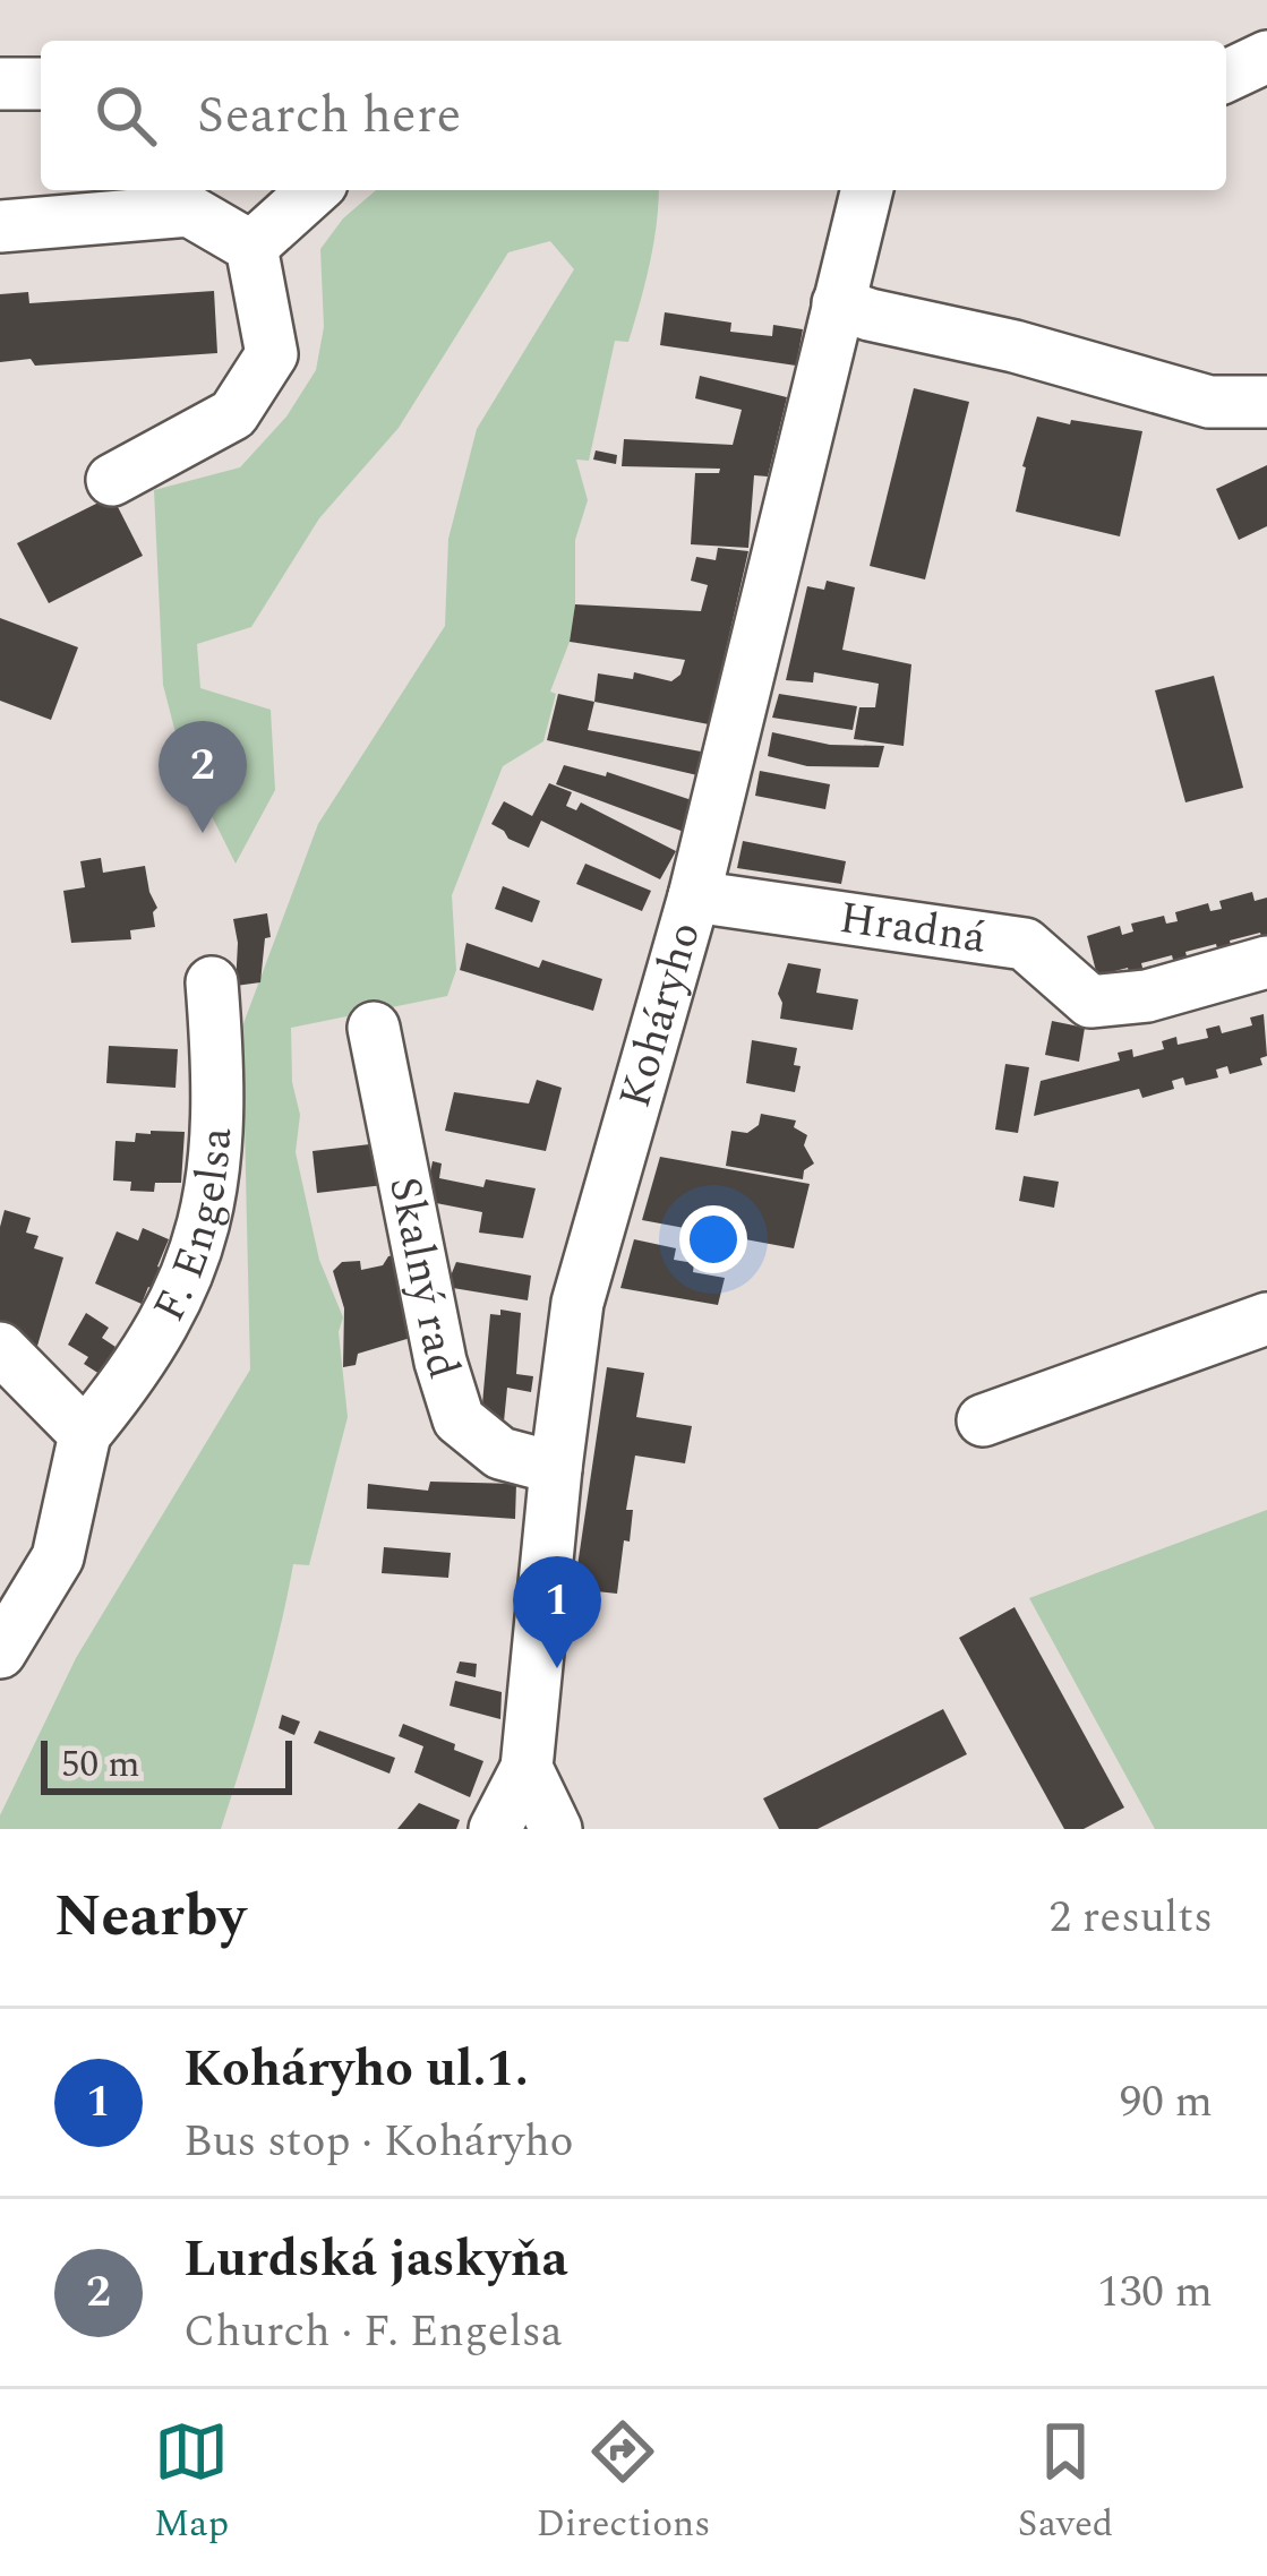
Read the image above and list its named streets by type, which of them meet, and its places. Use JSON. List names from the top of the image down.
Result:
{
  "streets": {
    "street": [
      "Hradná",
      "Koháryho",
      "F. Engelsa",
      "Skalný rad"
    ]
  },
  "crossings": [
    ["Hradná", "Koháryho"],
    ["Koháryho", "Skalný rad"]
  ],
  "scale_bar": "50 m",
  "page": {
    "search": "Search here",
    "pins": ["2", "1"],
    "scale": "50 m",
    "heading": ["Nearby", "2 results"],
    "list": [
      {
        "mark": "1",
        "name": "Koháryho ul.1.",
        "note": "Bus stop · Koháryho",
        "value": "90 m"
      },
      {
        "mark": "2",
        "name": "Lurdská jaskyňa",
        "note": "Church · F. Engelsa",
        "value": "130 m"
      }
    ],
    "nav": ["Map", "Directions", "Saved"]
  }
}
